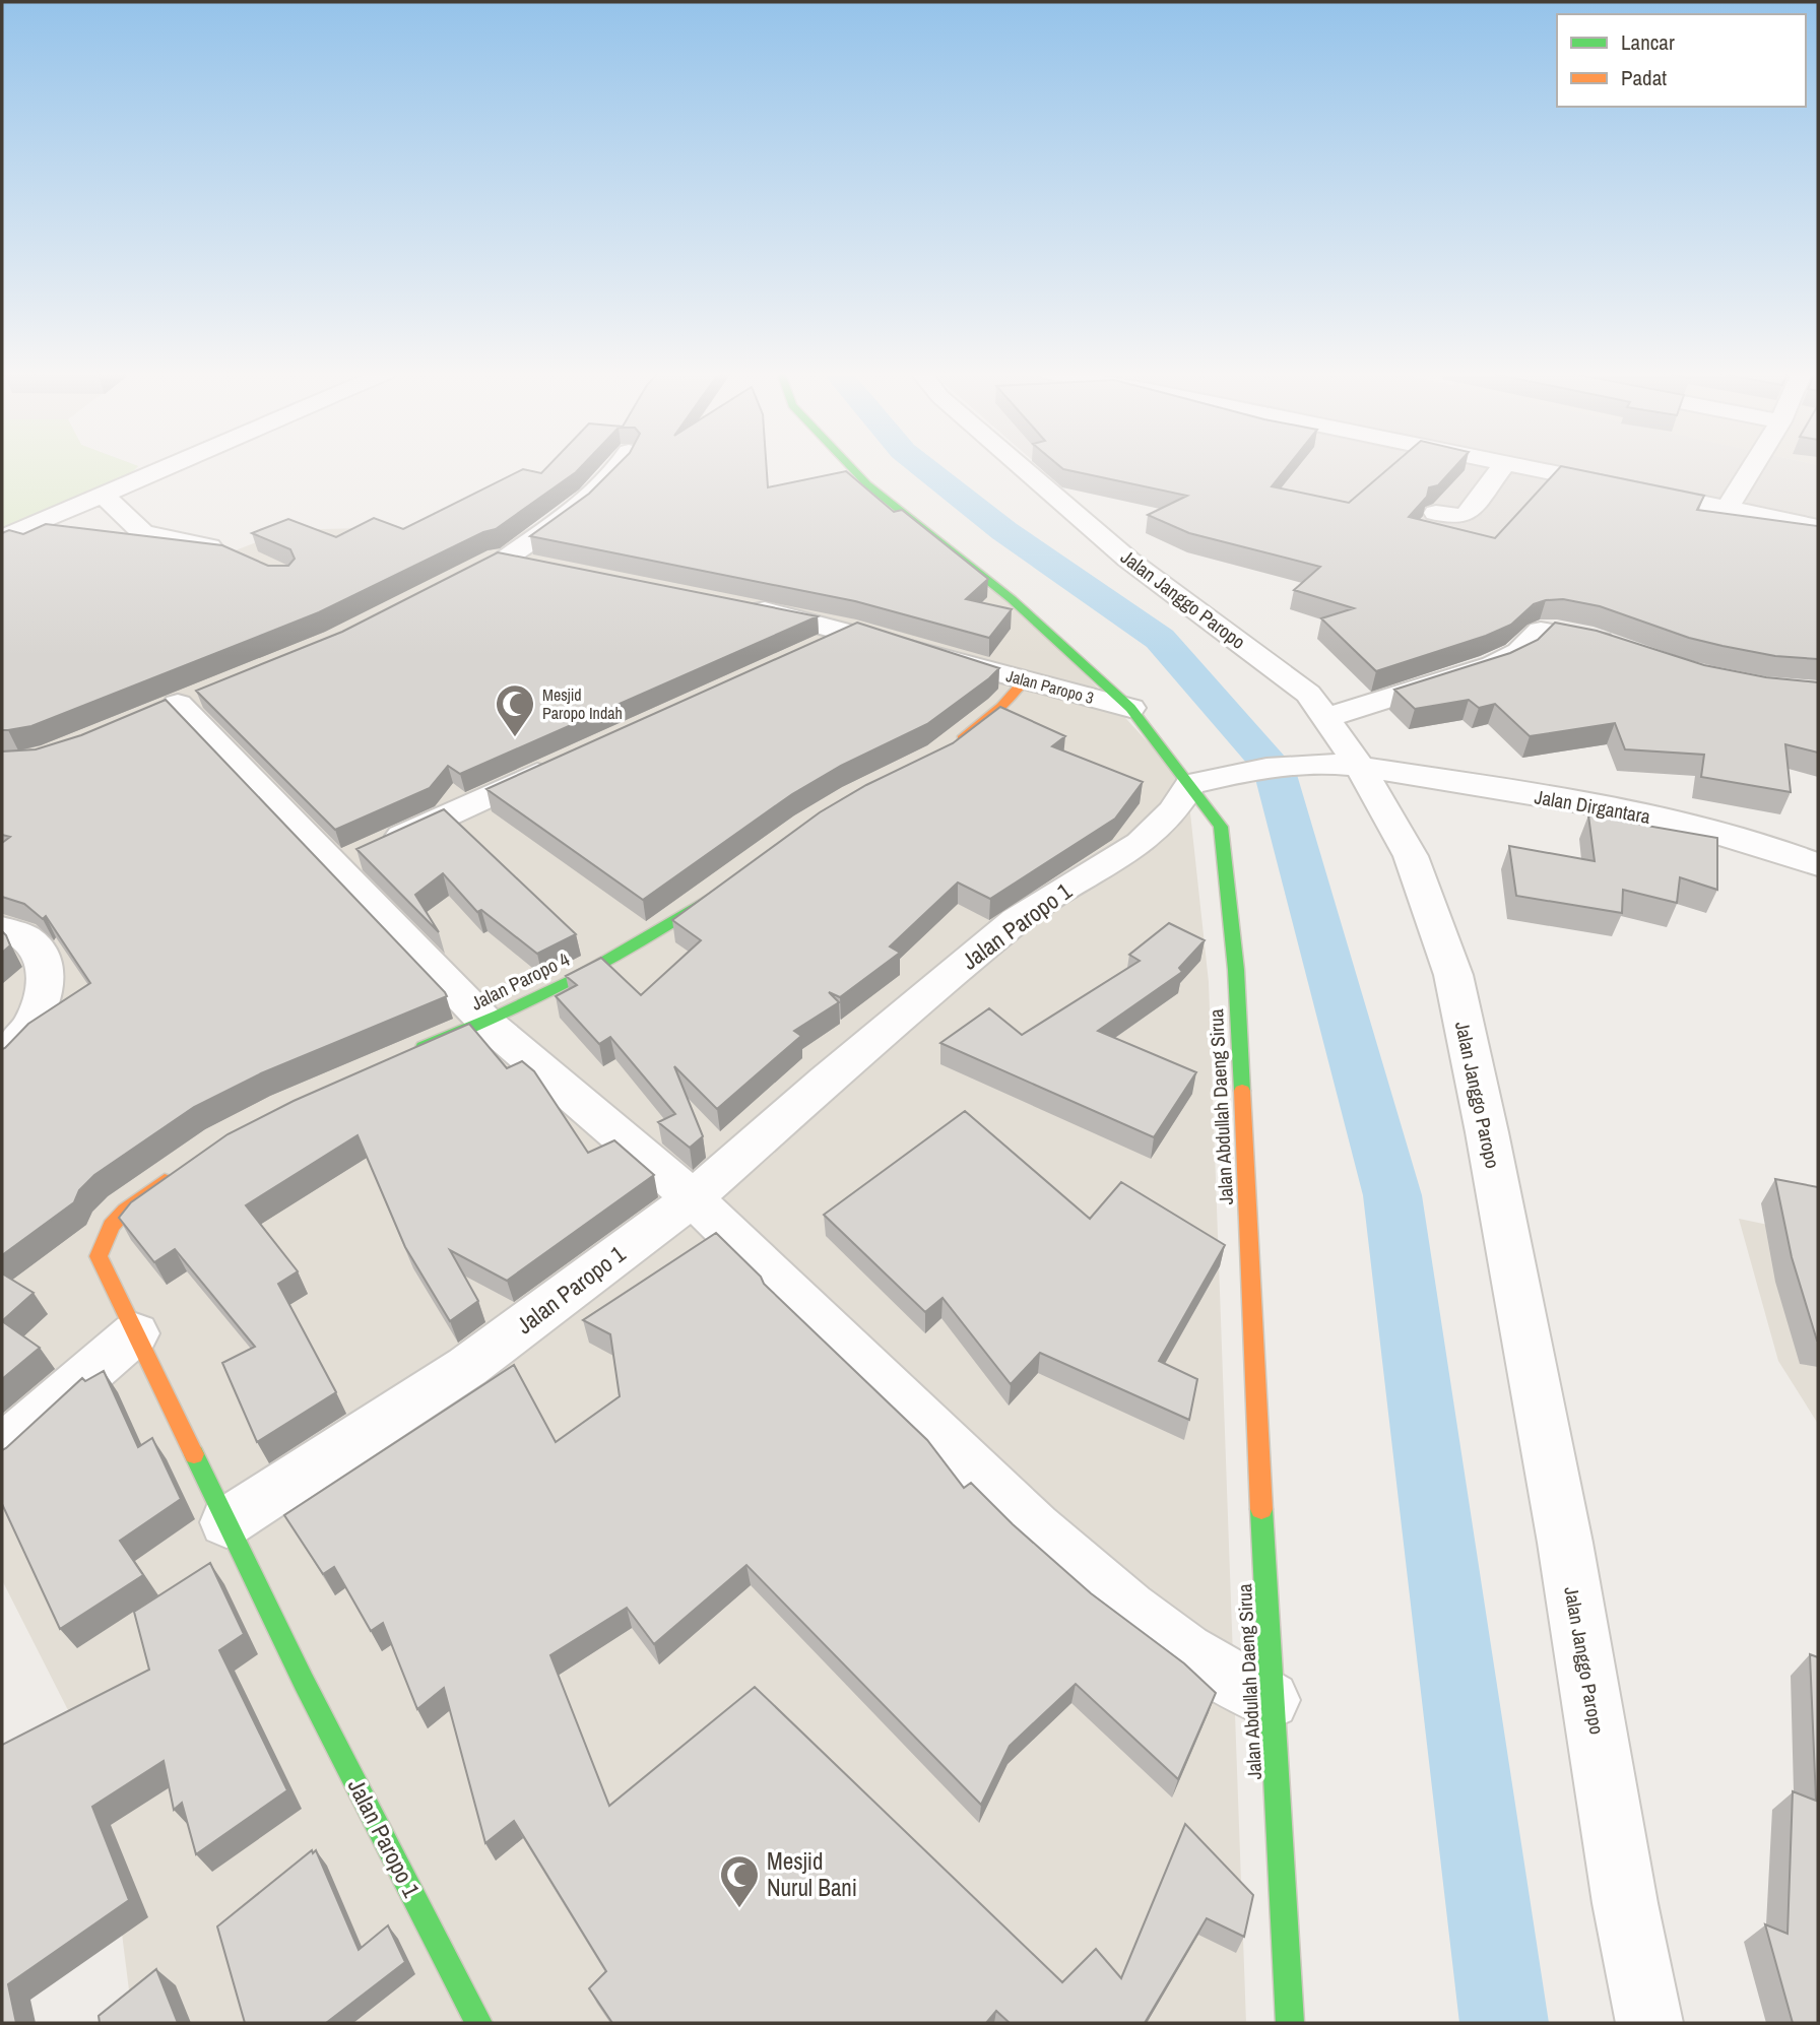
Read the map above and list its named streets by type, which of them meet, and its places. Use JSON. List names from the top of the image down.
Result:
{
  "streets": {
    "main road": ["Jalan Paropo 1", "Jalan Paropo 4", "Jalan Abdullah Daeng Sirua"],
    "street": ["Jalan Janggo Paropo", "Jalan Paropo 3", "Jalan Dirgantara"]
  },
  "crossings": [
    ["Jalan Janggo Paropo", "Jalan Dirgantara"],
    ["Jalan Paropo 3", "Jalan Abdullah Daeng Sirua"],
    ["Jalan Paropo 1", "Jalan Abdullah Daeng Sirua"]
  ],
  "places": {
    "mosque": ["Mesjid Paropo Indah", "Mesjid Nurul Bani"]
  },
  "legend": ["Lancar", "Padat"]
}
